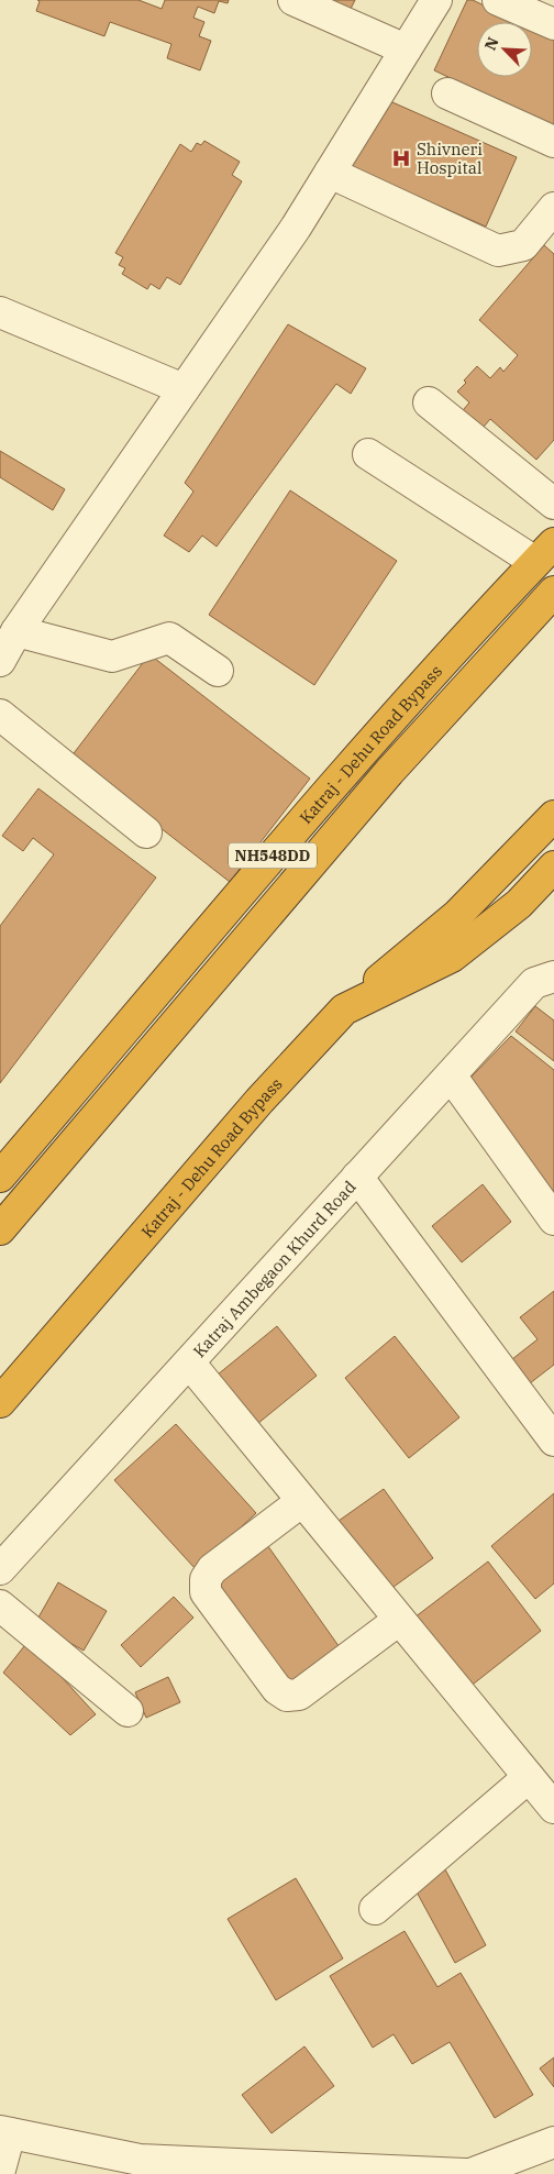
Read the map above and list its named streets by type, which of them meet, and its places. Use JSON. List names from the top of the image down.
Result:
{
  "streets": {
    "highway": ["Katraj - Dehu Road Bypass", "NH548DD"],
    "street": ["Katraj Ambegaon Khurd Road"]
  },
  "places": {
    "hospital": ["Shivneri Hospital"]
  },
  "north": "top left"
}
